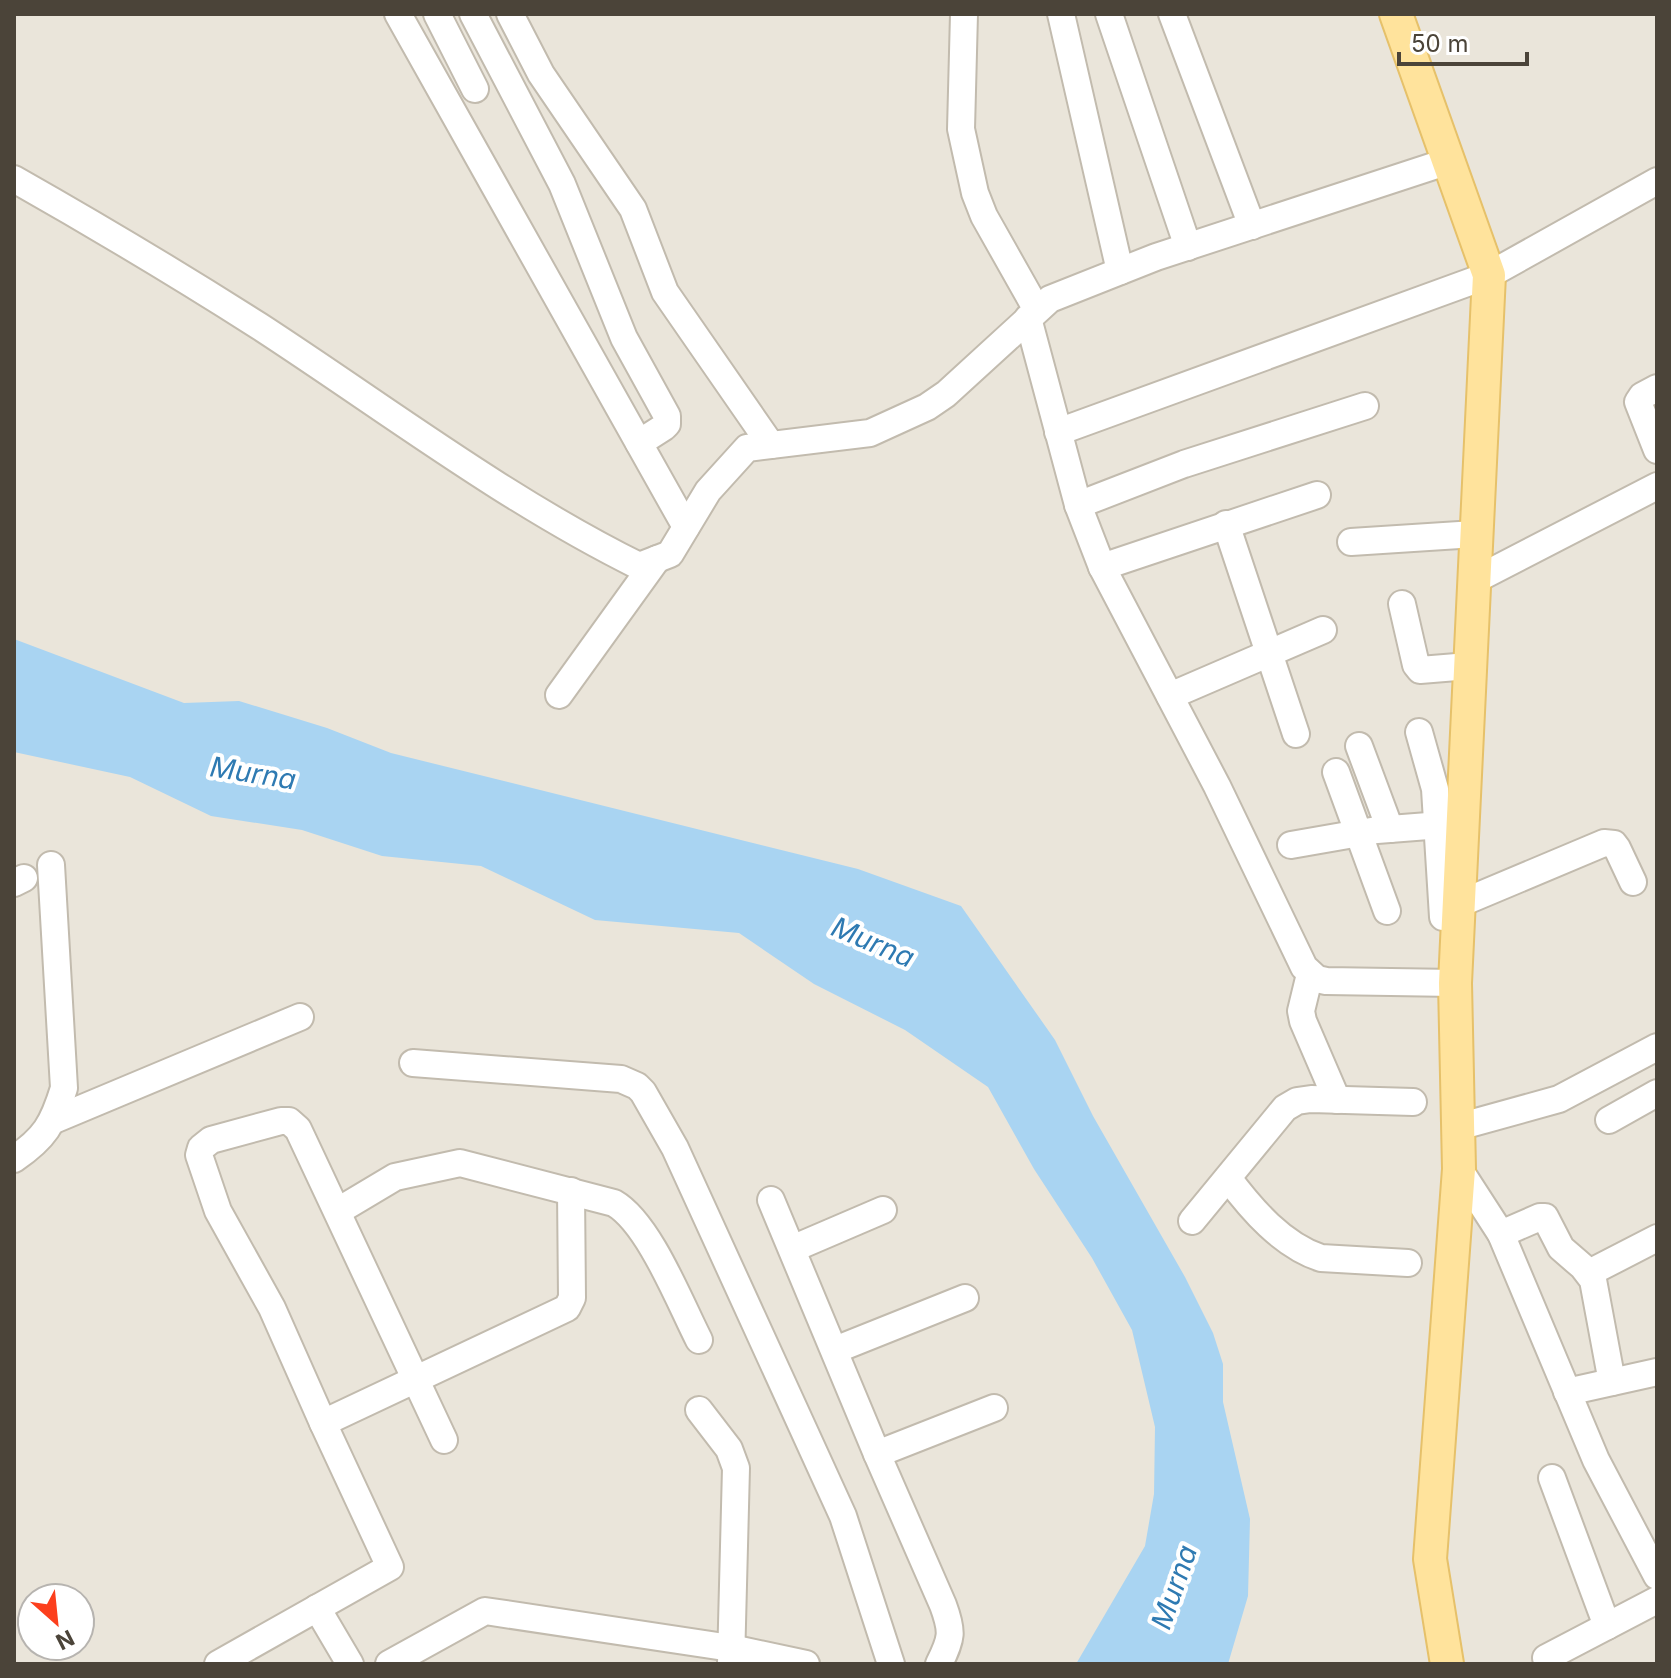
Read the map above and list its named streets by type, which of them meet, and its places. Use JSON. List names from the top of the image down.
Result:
{
  "water": ["Murna"],
  "scale_bar": "50 m",
  "north": "bottom right"
}
